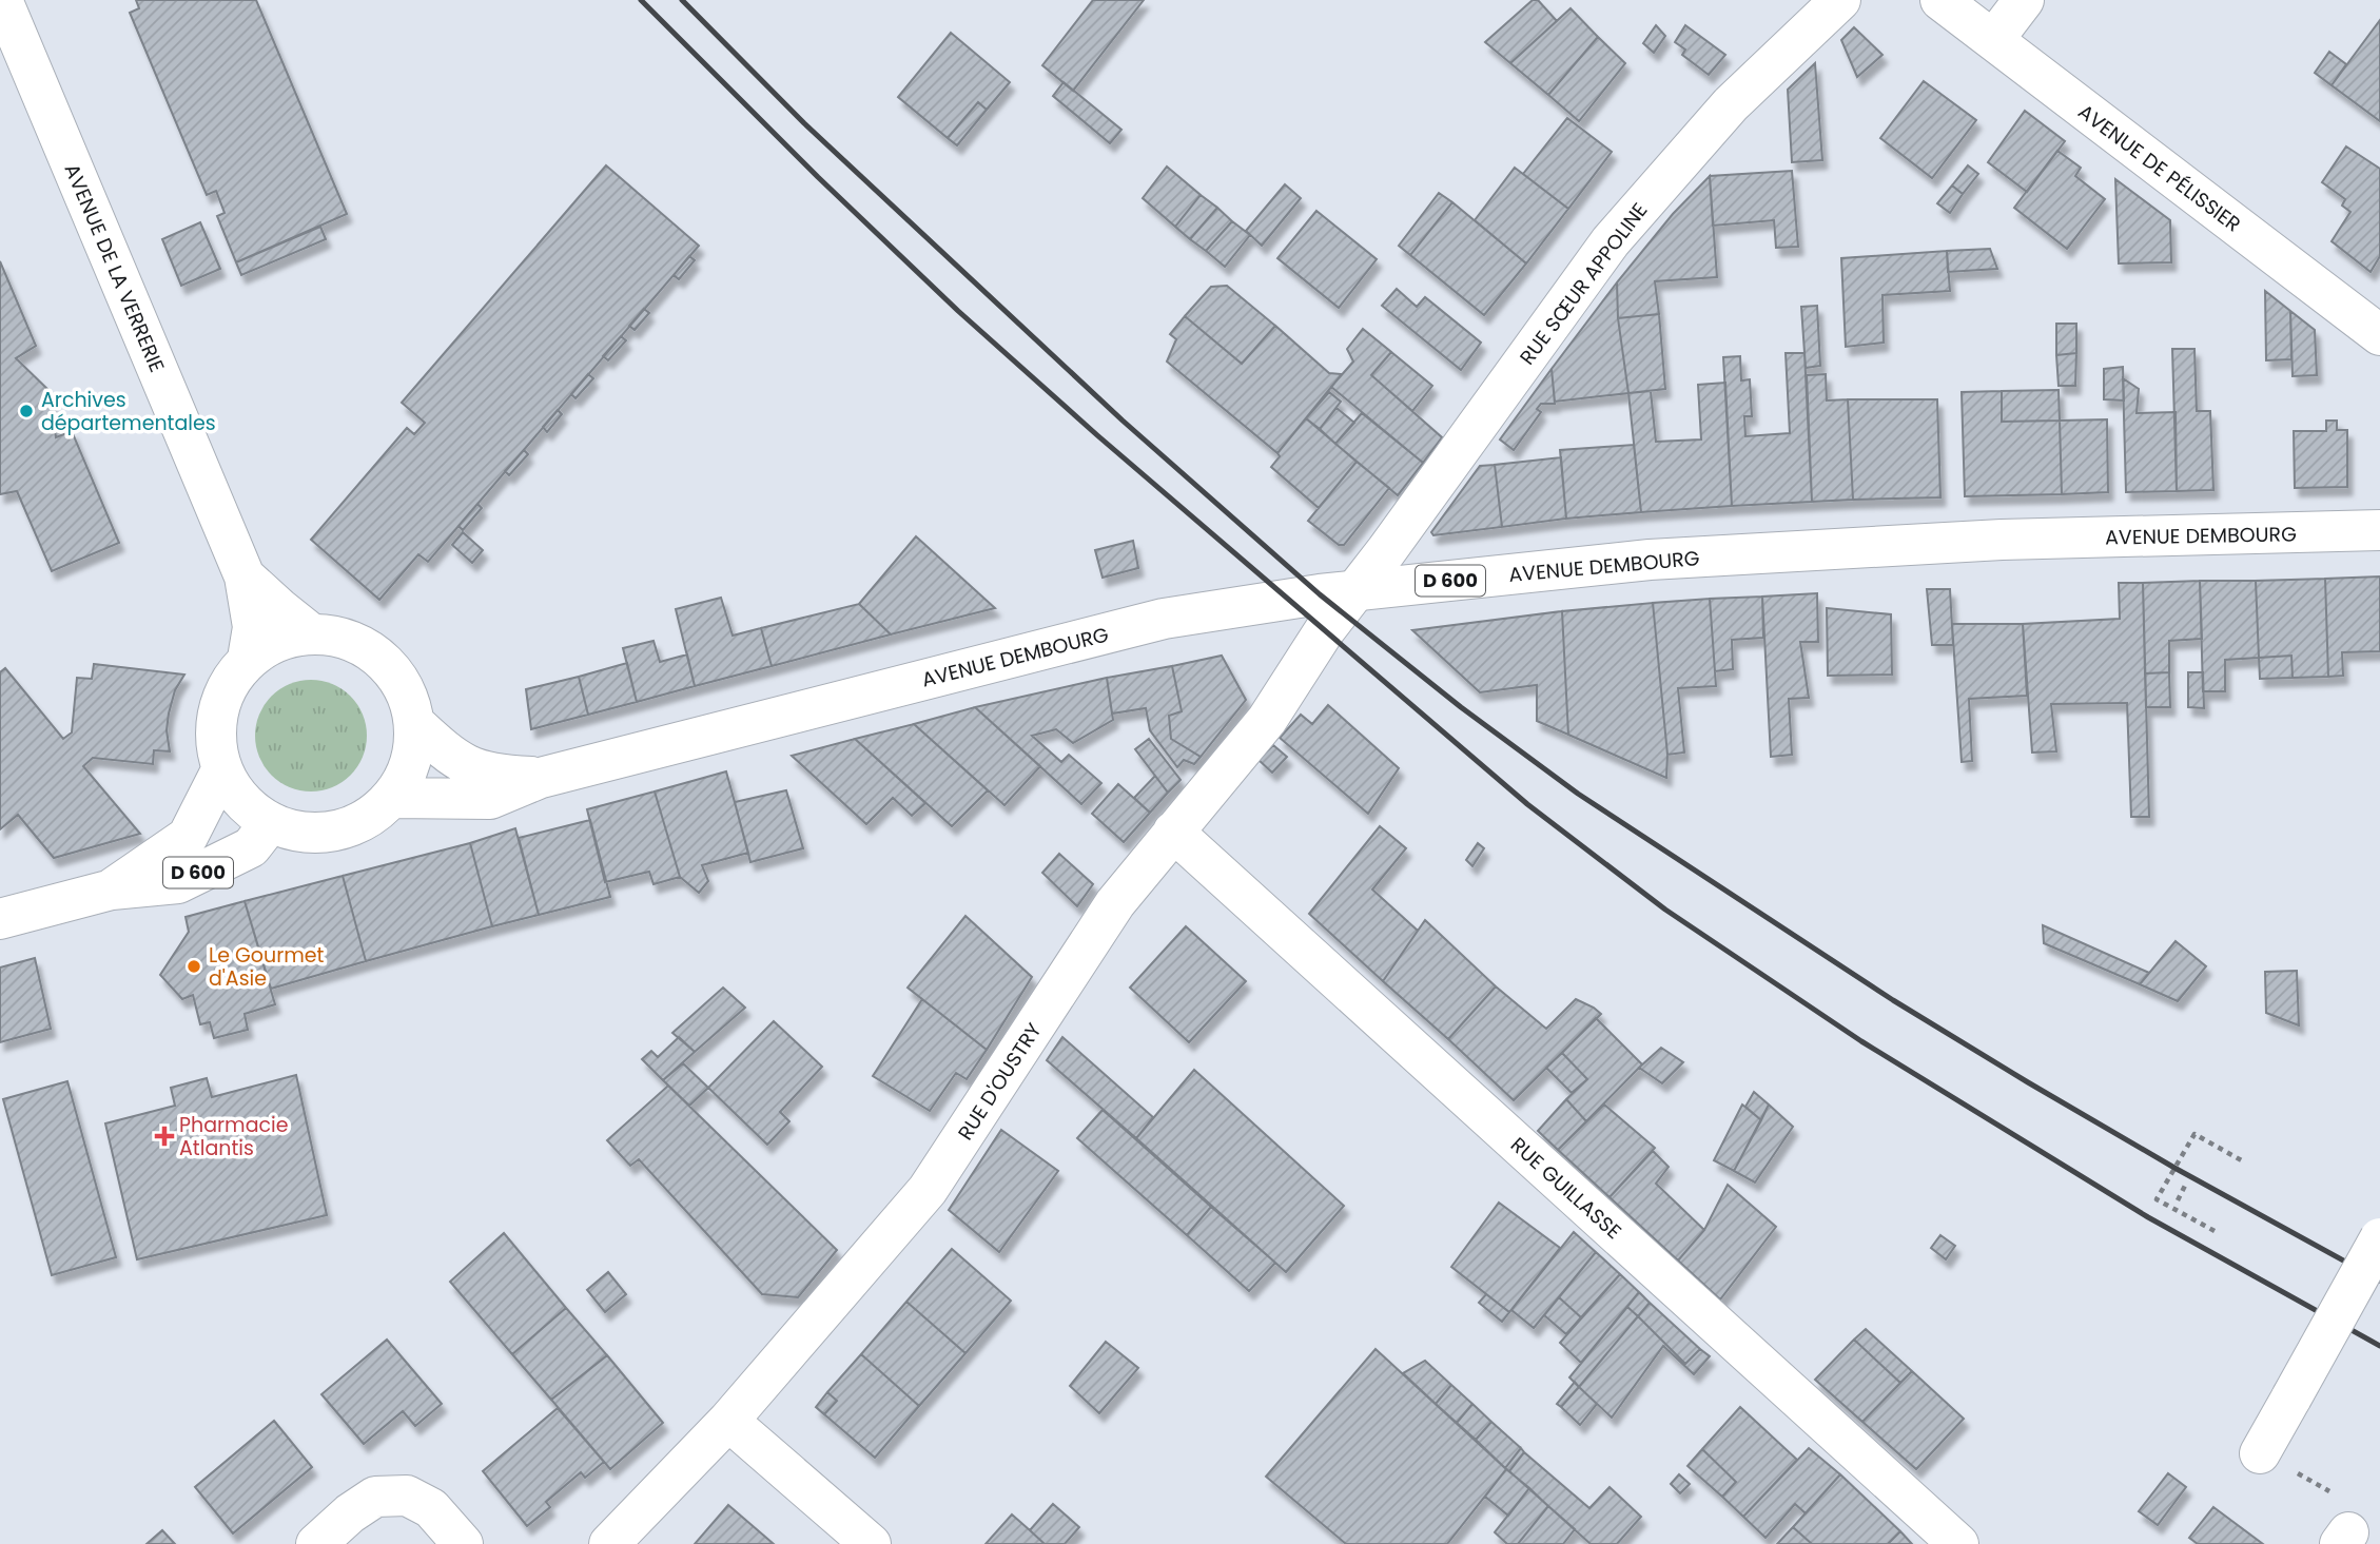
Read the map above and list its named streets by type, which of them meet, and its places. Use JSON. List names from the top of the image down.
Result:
{
  "streets": {
    "street": [
      "AVENUE DE PÉLISSIER",
      "AVENUE DE LA VERRERIE",
      "RUE SŒUR APPOLINE",
      "AVENUE DEMBOURG",
      "D 600",
      "RUE D'OUSTRY",
      "RUE GUILLASSE"
    ]
  },
  "crossings": [
    ["AVENUE DE LA VERRERIE", "AVENUE DEMBOURG"],
    ["AVENUE DE LA VERRERIE", "D 600"],
    ["RUE SŒUR APPOLINE", "AVENUE DEMBOURG"],
    ["RUE SŒUR APPOLINE", "RUE D'OUSTRY"],
    ["AVENUE DEMBOURG", "D 600"],
    ["AVENUE DEMBOURG", "RUE D'OUSTRY"],
    ["RUE D'OUSTRY", "RUE GUILLASSE"]
  ],
  "places": {
    "other": ["Archives départementales", "Le Gourmet d'Asie"],
    "health": ["Pharmacie Atlantis"]
  }
}
